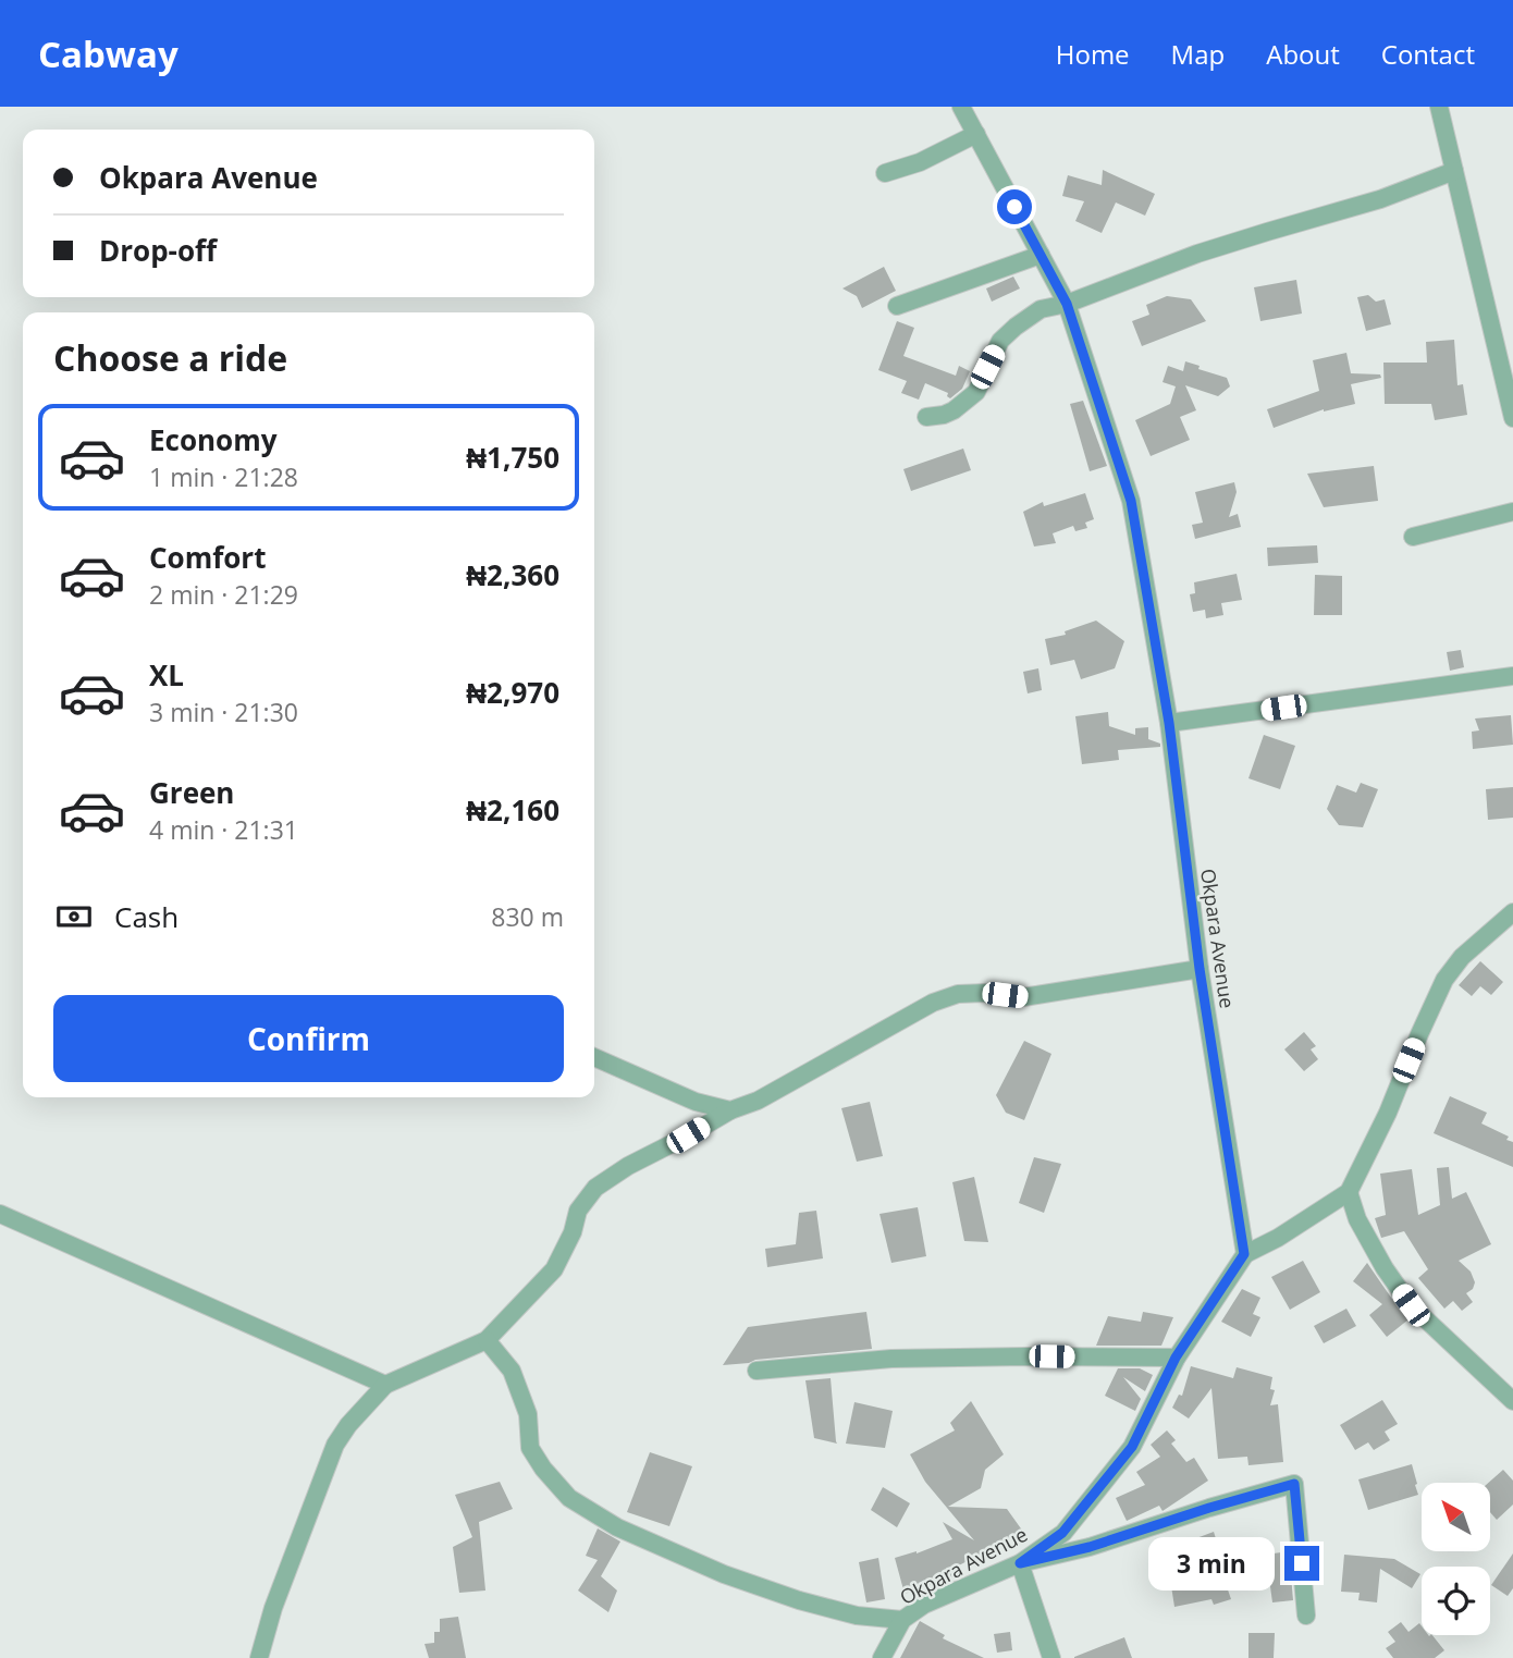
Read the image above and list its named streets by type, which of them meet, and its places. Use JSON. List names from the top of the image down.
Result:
{
  "streets": {
    "street": ["Okpara Avenue"]
  },
  "north": "top left",
  "page": {
    "header": "Cabway",
    "nav": [
      "Home",
      "Map",
      "About",
      "Contact"
    ],
    "banner": ["Okpara Avenue", "Drop-off"],
    "heading": "Choose a ride",
    "list": [
      {
        "name": "Economy",
        "note": "1 min · 21:28",
        "value": "₦1,750"
      },
      {
        "name": "Comfort",
        "note": "2 min · 21:29",
        "value": "₦2,360"
      },
      {
        "name": "XL",
        "note": "3 min · 21:30",
        "value": "₦2,970"
      },
      {
        "name": "Green",
        "note": "4 min · 21:31",
        "value": "₦2,160"
      }
    ],
    "pay": ["Cash", "830 m"],
    "buttons": "Confirm",
    "bubble": "3 min"
  }
}
